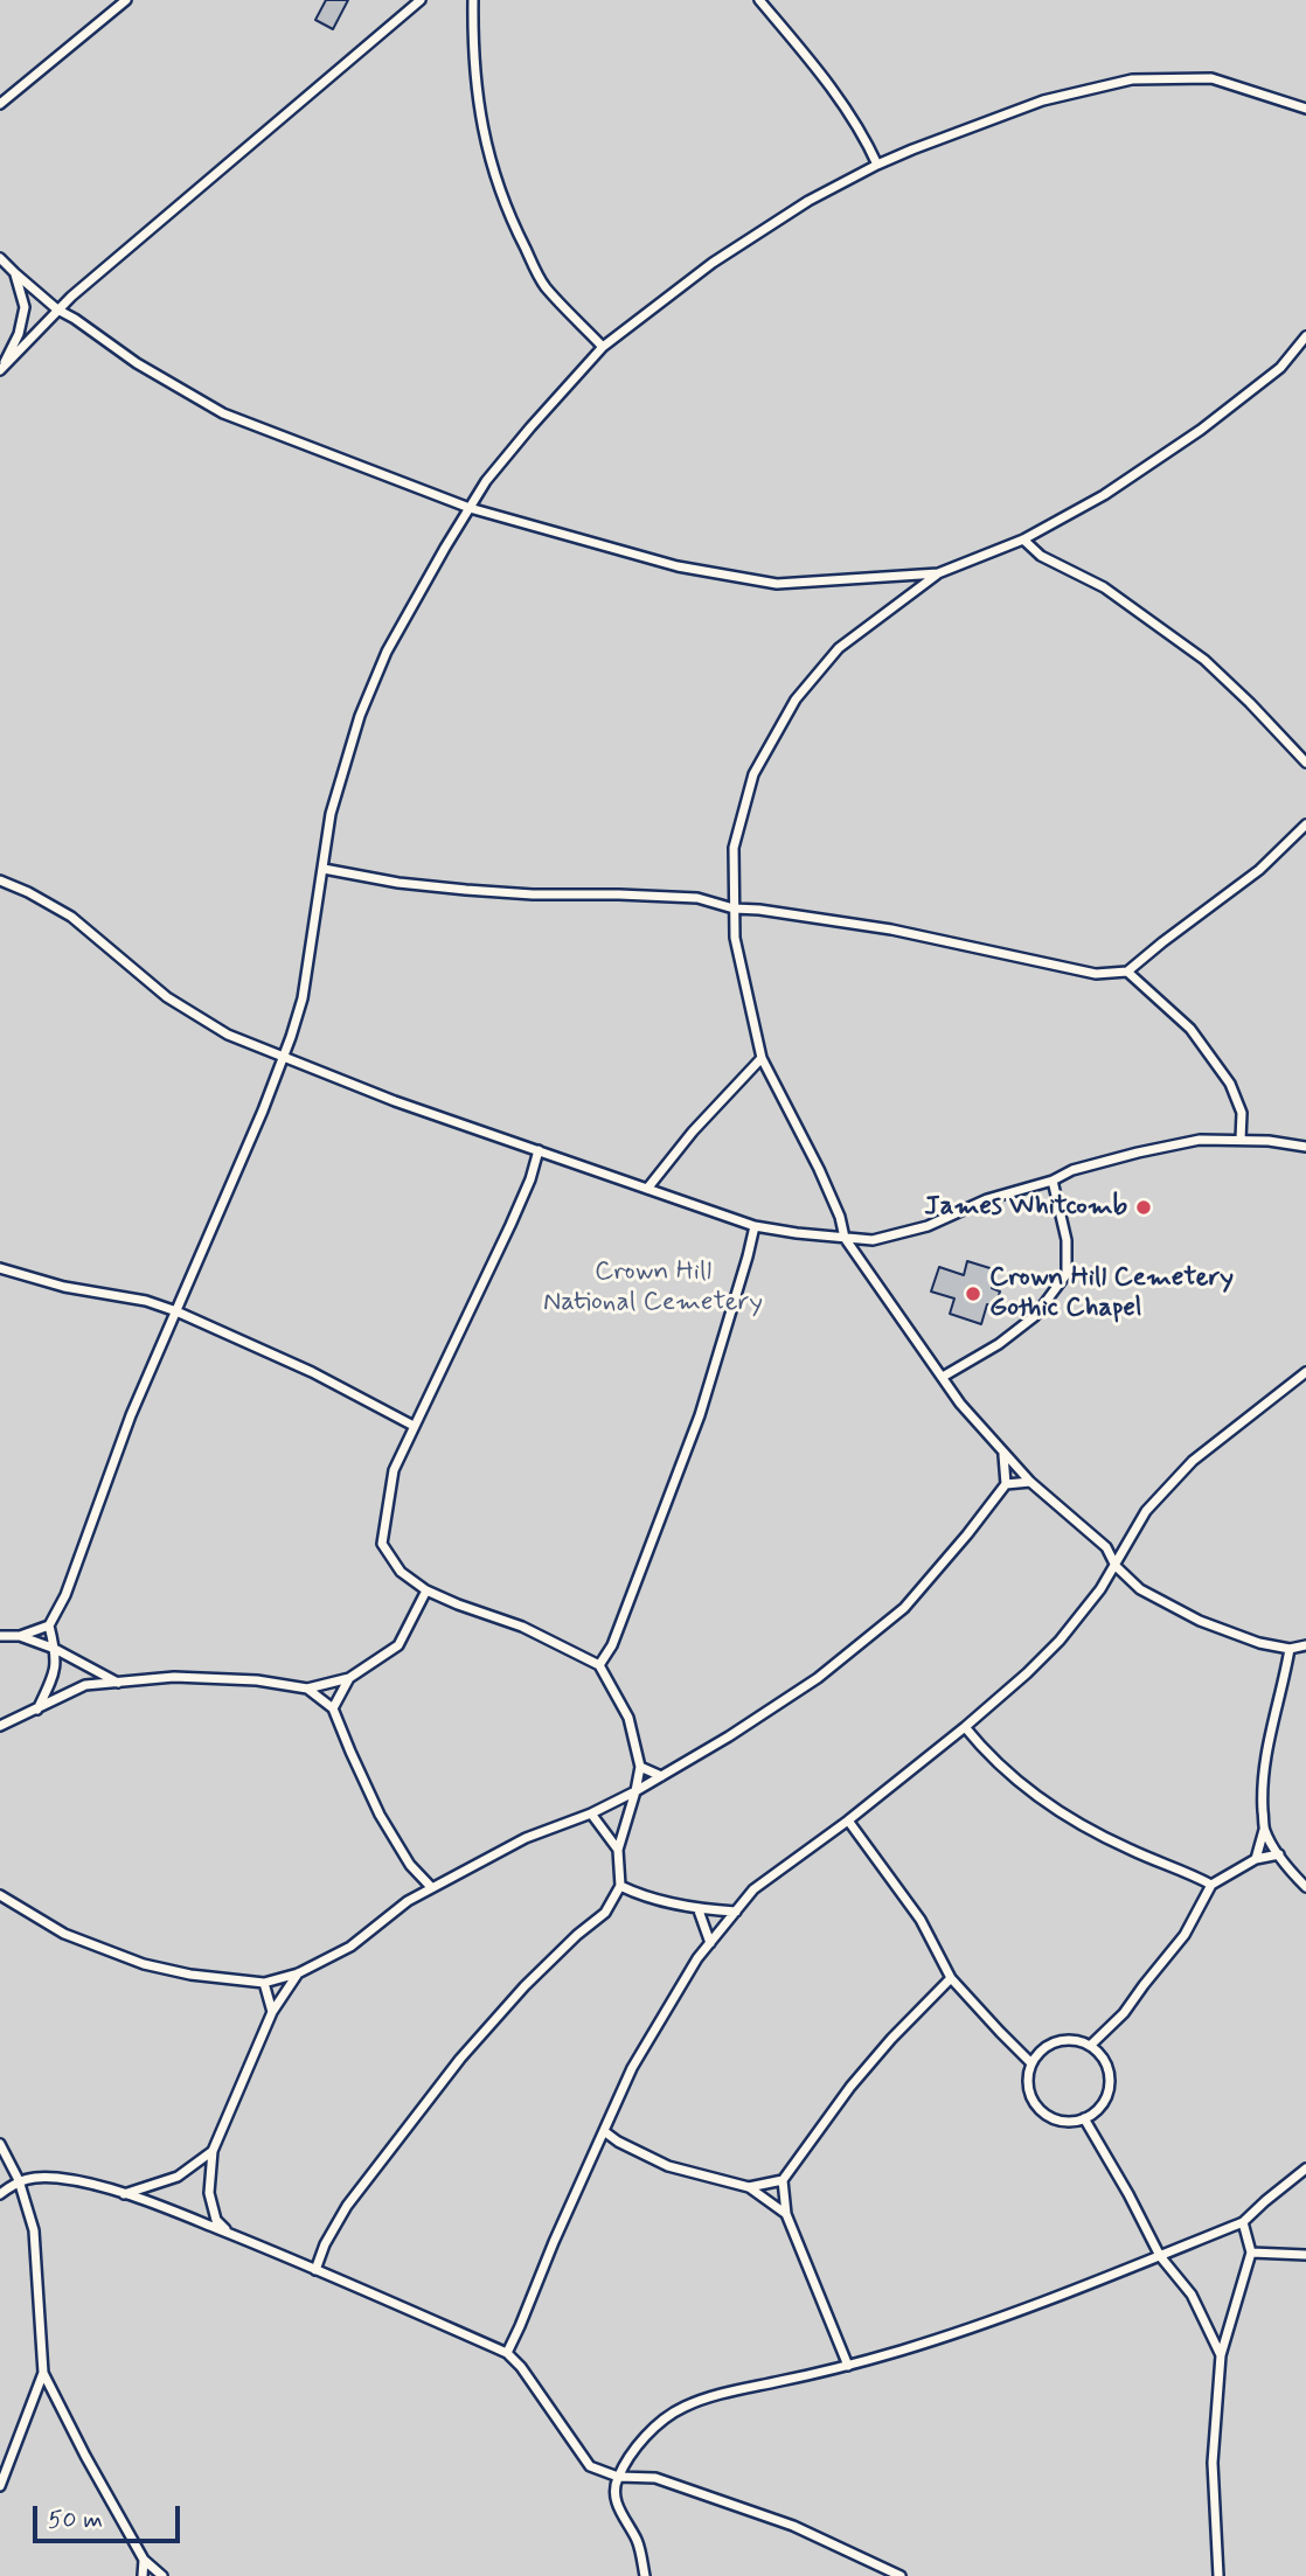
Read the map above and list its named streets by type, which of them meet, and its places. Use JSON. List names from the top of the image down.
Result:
{
  "parks": ["Crown Hill National Cemetery"],
  "places": ["James Whitcomb", "Crown Hill Cemetery Gothic Chapel"],
  "scale_bar": "50 m"
}
